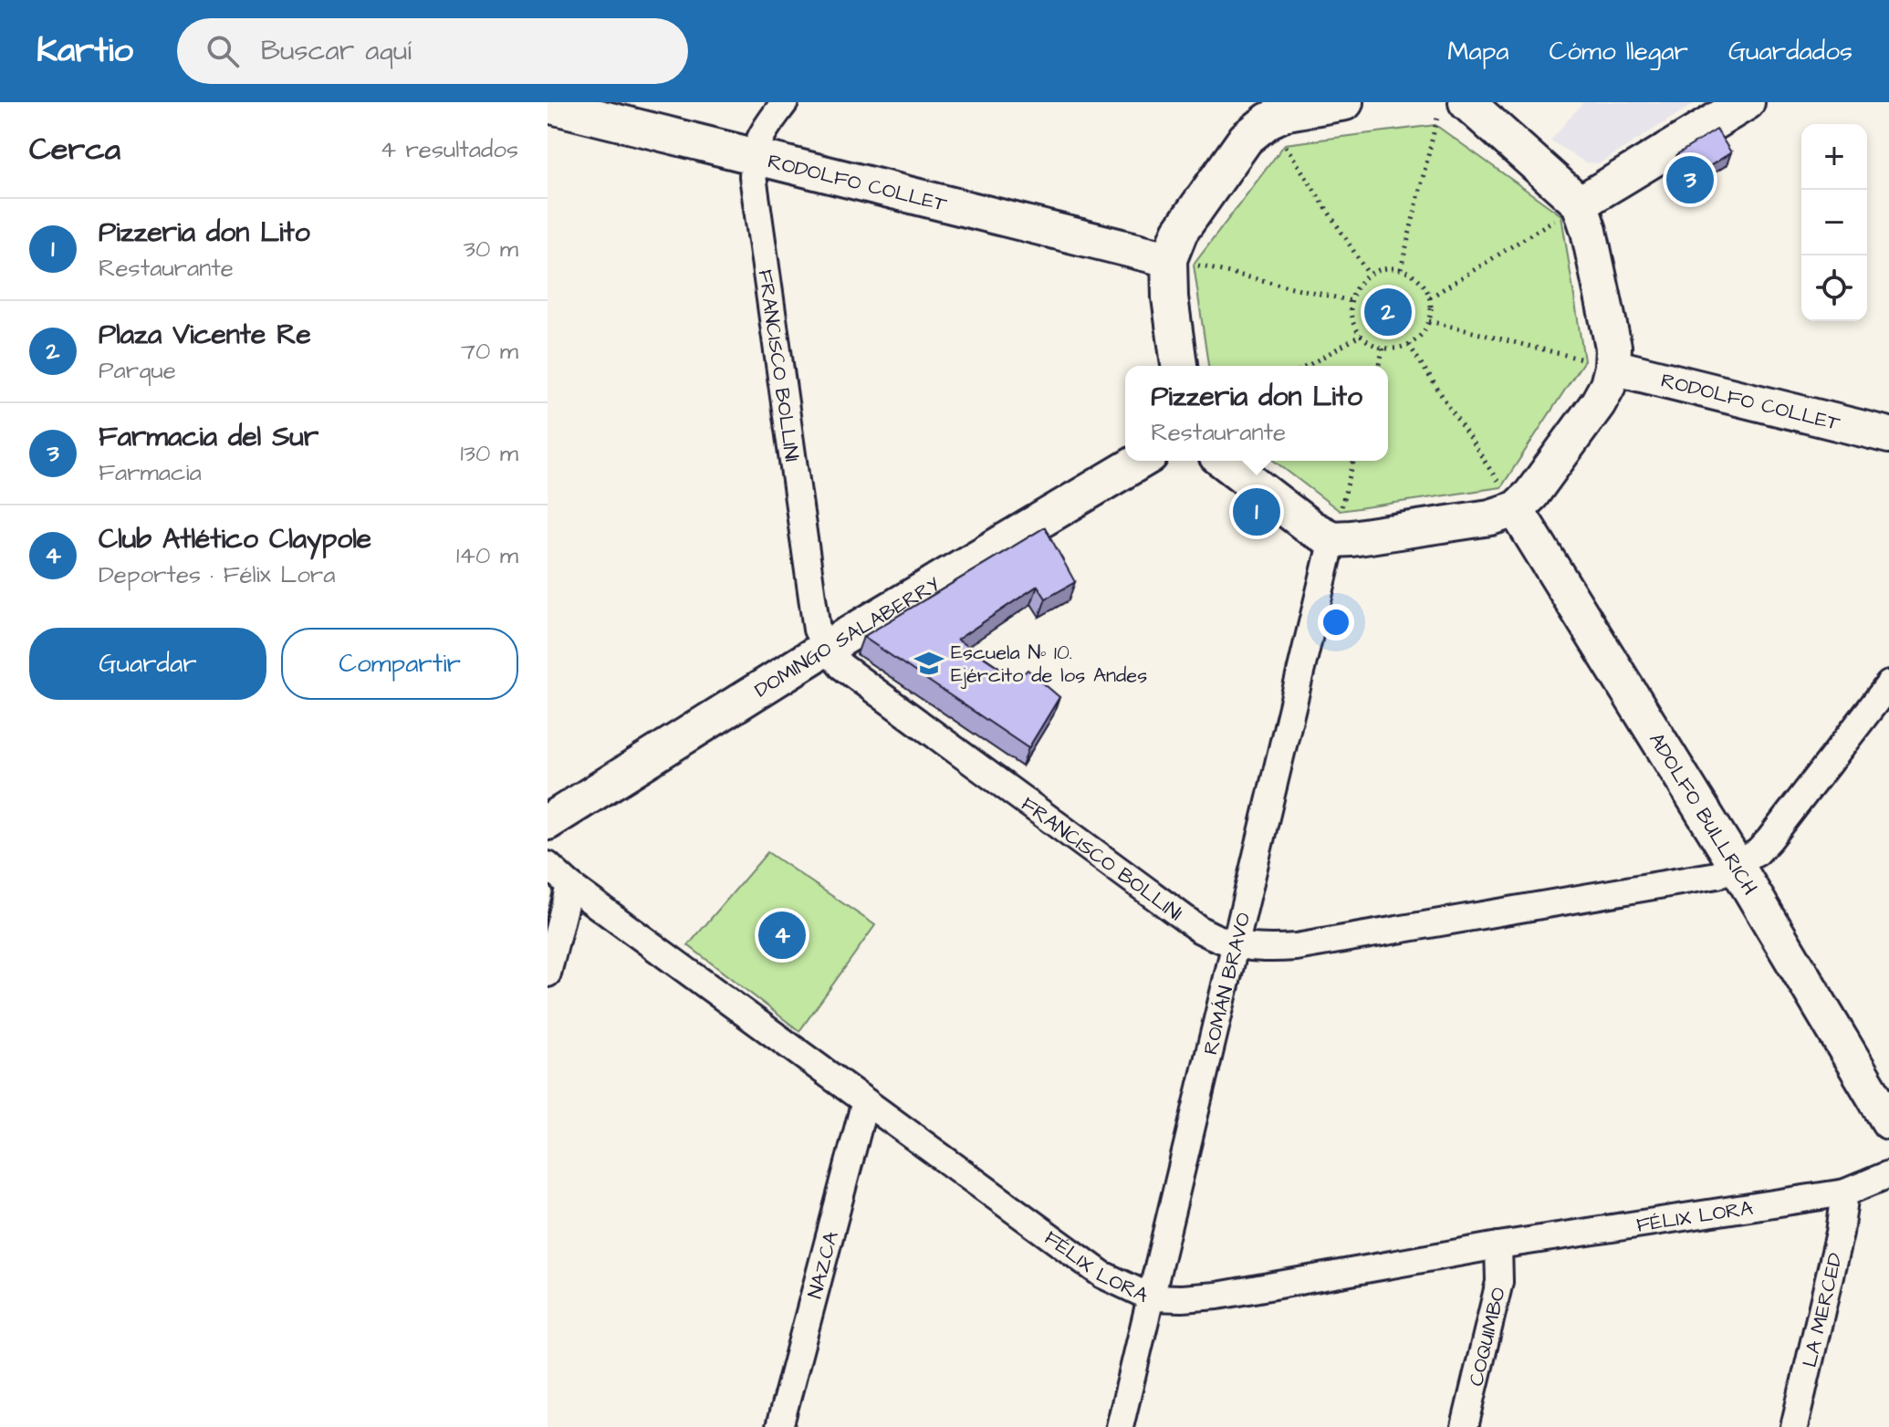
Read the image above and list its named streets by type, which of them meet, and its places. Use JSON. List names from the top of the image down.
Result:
{
  "streets": {
    "street": [
      "RODOLFO COLLET",
      "FRANCISCO BOLLINI",
      "DOMINGO SALABERRY",
      "ADOLFO BULLRICH",
      "ROMÁN BRAVO",
      "FÉLIX LORA",
      "NAZCA",
      "LA MERCED",
      "COQUIMBO"
    ]
  },
  "crossings": [
    ["RODOLFO COLLET", "FRANCISCO BOLLINI"],
    ["FRANCISCO BOLLINI", "DOMINGO SALABERRY"],
    ["FRANCISCO BOLLINI", "ADOLFO BULLRICH"],
    ["FRANCISCO BOLLINI", "ROMÁN BRAVO"],
    ["ROMÁN BRAVO", "FÉLIX LORA"],
    ["FÉLIX LORA", "NAZCA"],
    ["FÉLIX LORA", "LA MERCED"],
    ["FÉLIX LORA", "COQUIMBO"]
  ],
  "places": {
    "school or university": ["Escuela Nº 10. Ejército de los Andes"]
  },
  "page": {
    "header": "Kartio",
    "search": "Buscar aquí",
    "nav": ["Mapa", "Cómo llegar", "Guardados"],
    "heading": ["Cerca", "4 resultados"],
    "map_buttons": ["+", "−"],
    "pins": [
      "3",
      "2",
      "1",
      "4"
    ],
    "list": [
      {
        "mark": "1",
        "name": "Pizzeria don Lito",
        "note": "Restaurante",
        "value": "30 m"
      },
      {
        "mark": "2",
        "name": "Plaza Vicente Re",
        "note": "Parque",
        "value": "70 m"
      },
      {
        "mark": "3",
        "name": "Farmacia del Sur",
        "note": "Farmacia",
        "value": "130 m"
      },
      {
        "mark": "4",
        "name": "Club Atlético Claypole",
        "note": "Deportes · Félix Lora",
        "value": "140 m"
      }
    ],
    "popup": ["Pizzeria don Lito", "Restaurante"],
    "buttons": ["Guardar", "Compartir"]
  }
}
